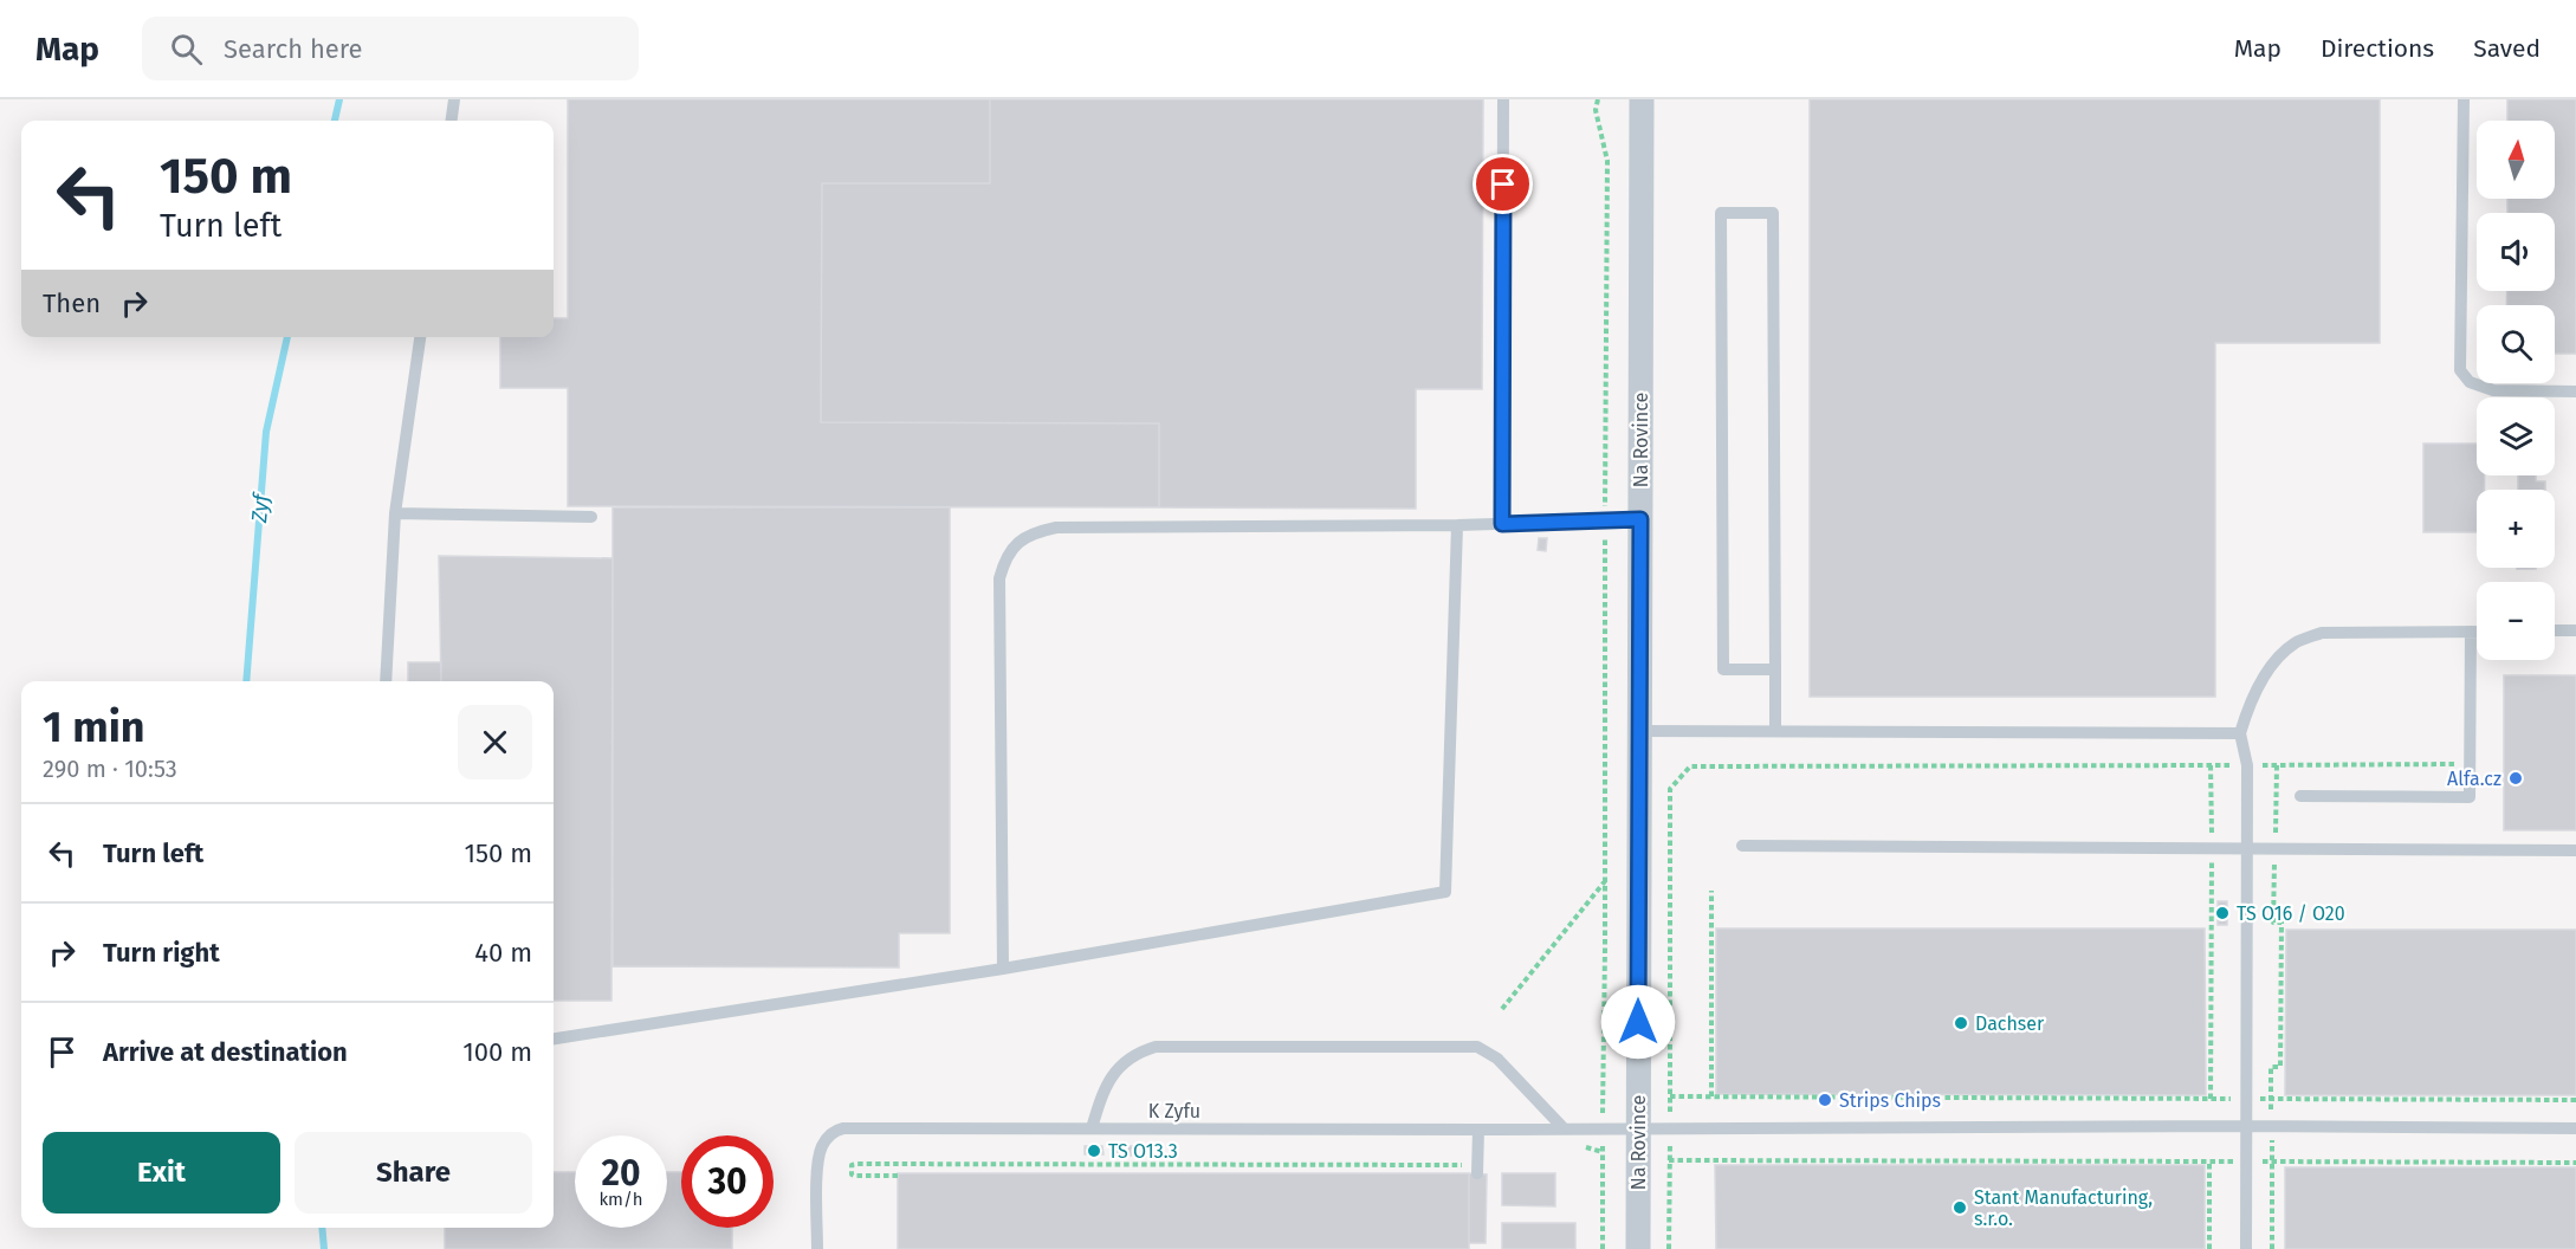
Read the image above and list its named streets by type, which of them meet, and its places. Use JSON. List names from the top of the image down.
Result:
{
  "streets": {
    "street": ["Na Rovince"],
    "lane": ["K Zyfu"]
  },
  "crossings": [
    ["Na Rovince", "K Zyfu"]
  ],
  "water": ["Zyf"],
  "places": [
    "Alfa.cz",
    "TS O16 / O20",
    "Dachser",
    "Strips Chips",
    "TS O13.3",
    "Stant Manufacturing, s.r.o."
  ],
  "north": "top",
  "page": {
    "header": "Map",
    "search": "Search here",
    "nav": ["Map", "Directions", "Saved"],
    "map_buttons": ["+", "−"],
    "turn": ["150 m", "Turn left"],
    "then": "Then",
    "heading": ["1 min", "290 m · 10:53"],
    "list": [
      {
        "name": "Turn left",
        "value": "150 m"
      },
      {
        "name": "Turn right",
        "value": "40 m"
      },
      {
        "name": "Arrive at destination",
        "value": "100 m"
      }
    ],
    "buttons": ["Exit", "Share"],
    "speed": "20 km/h",
    "limit": "30"
  }
}
